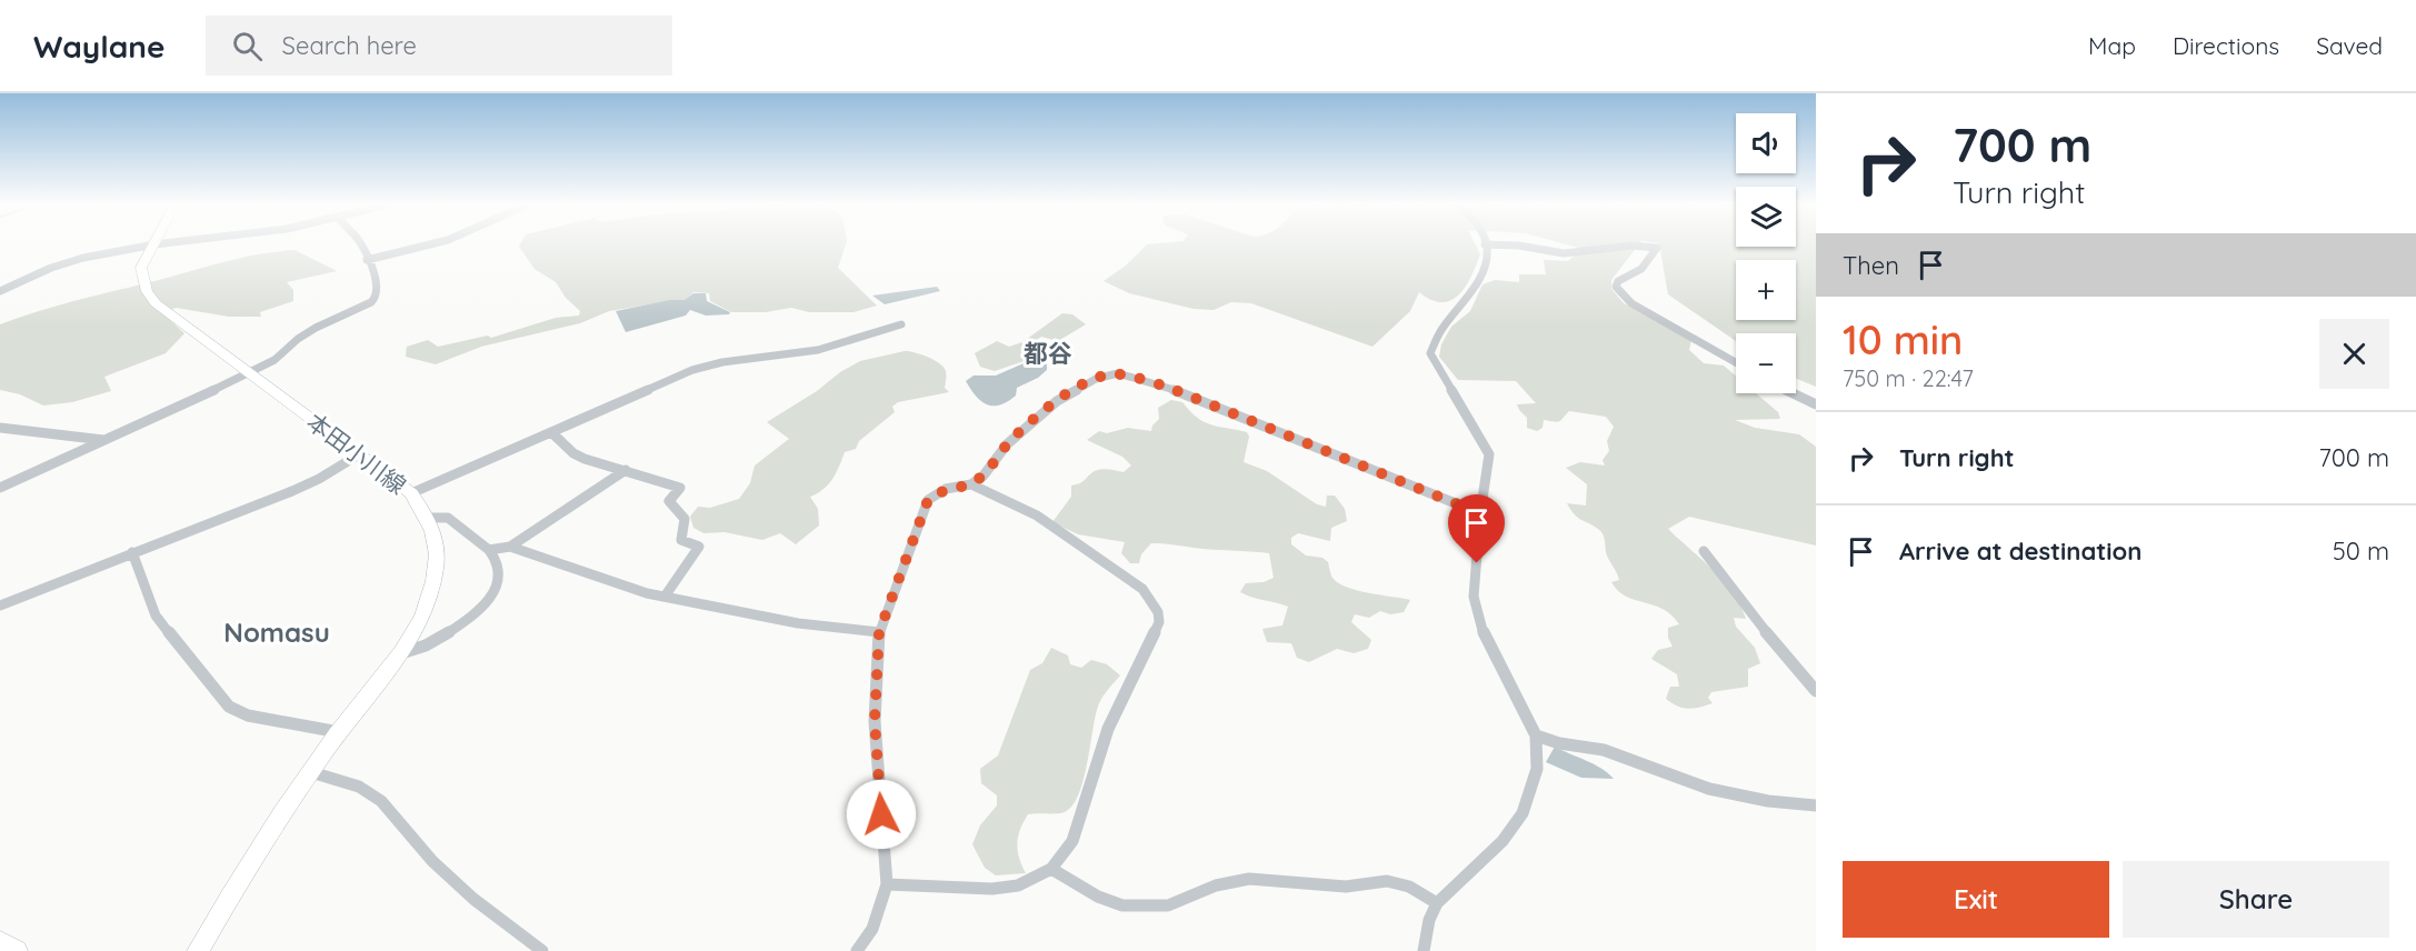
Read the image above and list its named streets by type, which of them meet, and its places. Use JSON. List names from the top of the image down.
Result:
{
  "streets": {
    "main road": ["本田小川線"]
  },
  "districts": ["都谷", "Nomasu"],
  "page": {
    "header": "Waylane",
    "search": "Search here",
    "nav": ["Map", "Directions", "Saved"],
    "turn": ["700 m", "Turn right"],
    "map_buttons": ["+", "−"],
    "then": "Then",
    "heading": ["10 min", "750 m · 22:47"],
    "list": [
      {
        "name": "Turn right",
        "value": "700 m"
      },
      {
        "name": "Arrive at destination",
        "value": "50 m"
      }
    ],
    "buttons": ["Exit", "Share"]
  }
}
